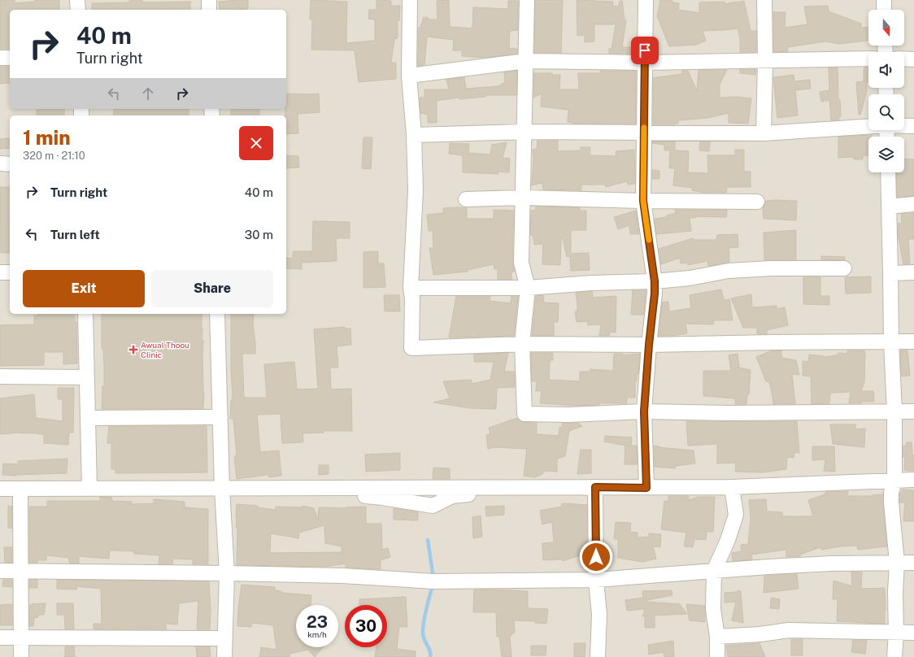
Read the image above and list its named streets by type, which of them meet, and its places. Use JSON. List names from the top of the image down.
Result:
{
  "places": {
    "health": ["Awual Thoou Clinic"]
  },
  "north": "bottom",
  "page": {
    "turn": ["40 m", "Turn right"],
    "heading": ["1 min", "320 m · 21:10"],
    "list": [
      {
        "name": "Turn right",
        "value": "40 m"
      },
      {
        "name": "Turn left",
        "value": "30 m"
      }
    ],
    "buttons": ["Exit", "Share"],
    "speed": "23 km/h",
    "limit": "30"
  }
}
